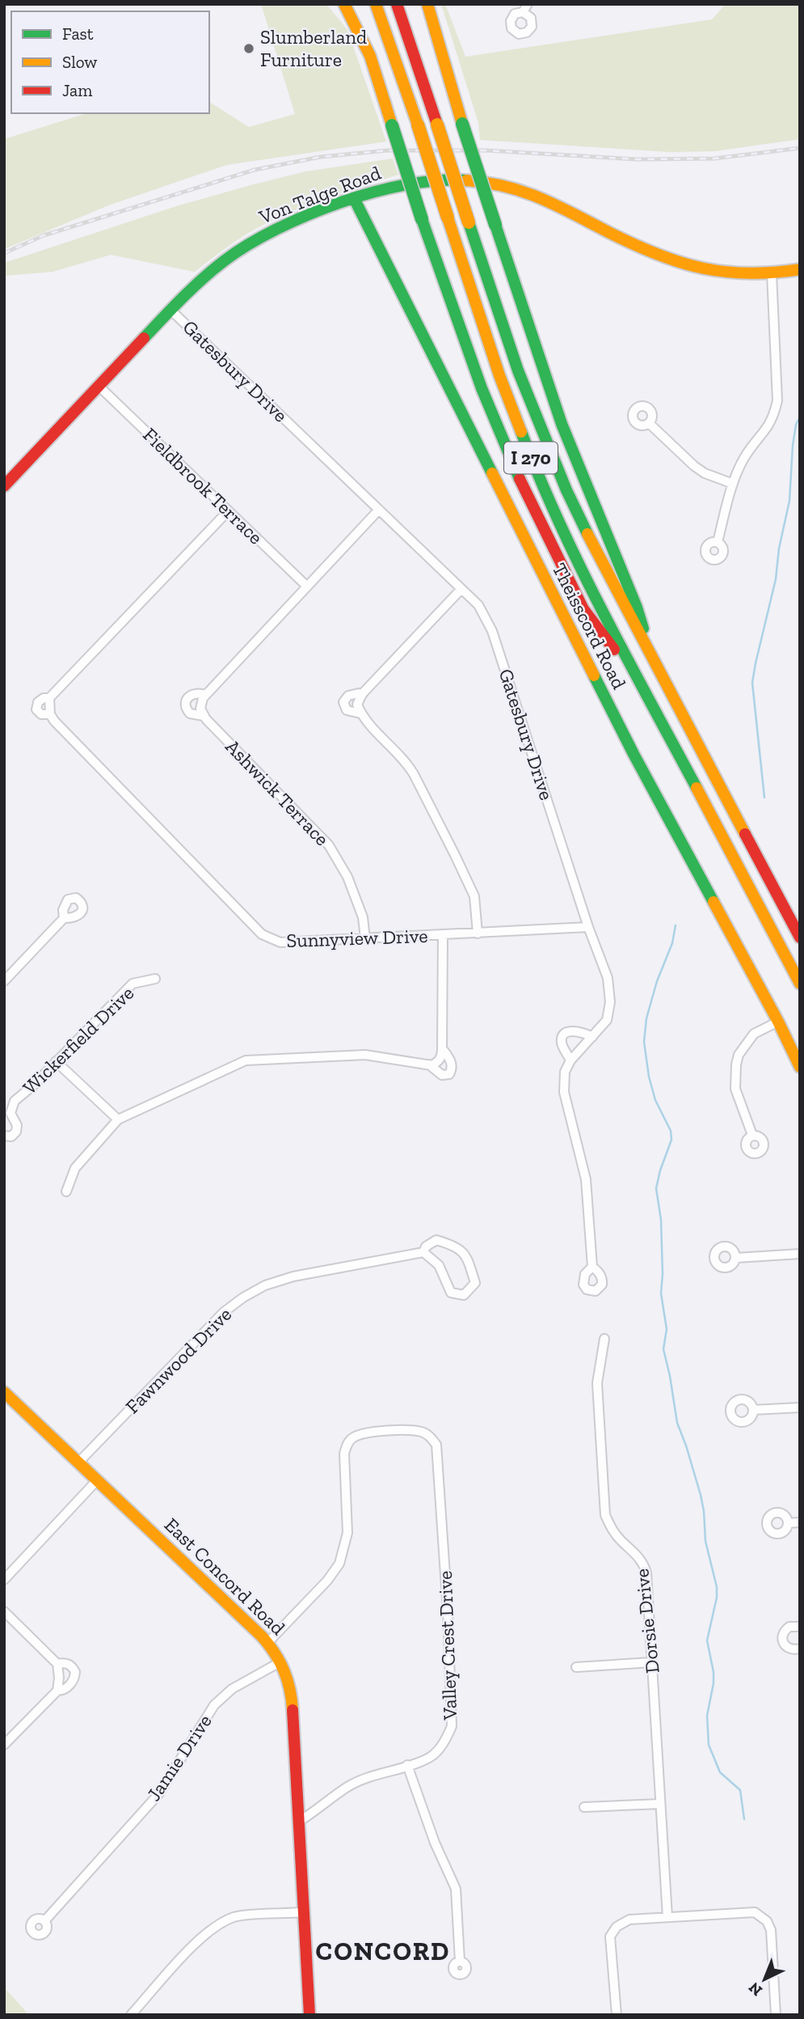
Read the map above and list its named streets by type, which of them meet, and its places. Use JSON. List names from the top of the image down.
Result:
{
  "streets": {
    "main road": [
      "Von Talge Road",
      "I 270",
      "Theisscord Road",
      "East Concord Road"
    ],
    "street": [
      "Gatesbury Drive",
      "Fieldbrook Terrace",
      "Ashwick Terrace",
      "Sunnyview Drive",
      "Wickerfield Drive",
      "Fawnwood Drive",
      "Dorsie Drive",
      "Valley Crest Drive",
      "Jamie Drive"
    ]
  },
  "crossings": [
    ["Von Talge Road", "Gatesbury Drive"],
    ["Von Talge Road", "Fieldbrook Terrace"],
    ["Von Talge Road", "Theisscord Road"],
    ["Gatesbury Drive", "Ashwick Terrace"],
    ["Gatesbury Drive", "Sunnyview Drive"],
    ["Fieldbrook Terrace", "Ashwick Terrace"],
    ["Fieldbrook Terrace", "Sunnyview Drive"],
    ["Ashwick Terrace", "Sunnyview Drive"],
    ["Fawnwood Drive", "East Concord Road"],
    ["East Concord Road", "Valley Crest Drive"],
    ["East Concord Road", "Jamie Drive"]
  ],
  "districts": ["CONCORD"],
  "places": ["Slumberland Furniture"],
  "legend": ["Fast", "Slow", "Jam"],
  "north": "bottom left"
}
